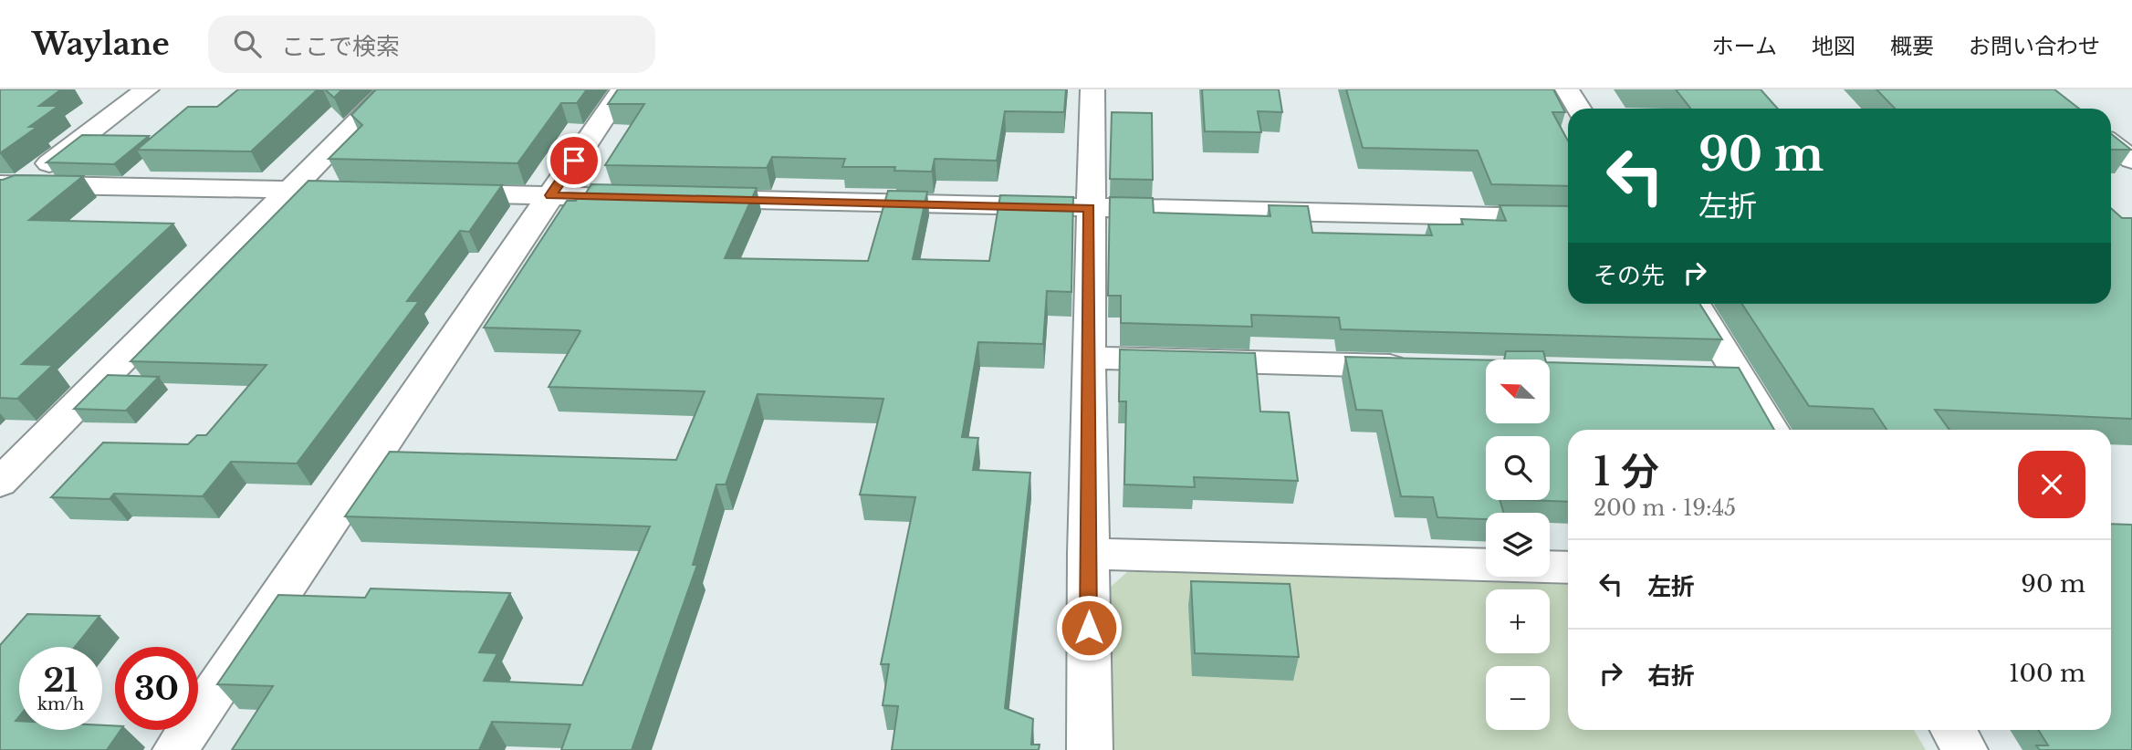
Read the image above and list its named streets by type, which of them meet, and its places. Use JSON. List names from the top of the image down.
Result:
{
  "north": "top left",
  "page": {
    "header": "Waylane",
    "search": "ここで検索",
    "nav": [
      "ホーム",
      "地図",
      "概要",
      "お問い合わせ"
    ],
    "turn": ["90 m", "左折"],
    "then": "その先",
    "map_buttons": ["+", "−"],
    "heading": ["1 分", "200 m · 19:45"],
    "list": [
      {
        "name": "左折",
        "value": "90 m"
      },
      {
        "name": "右折",
        "value": "100 m"
      }
    ],
    "speed": "21 km/h",
    "limit": "30"
  }
}
